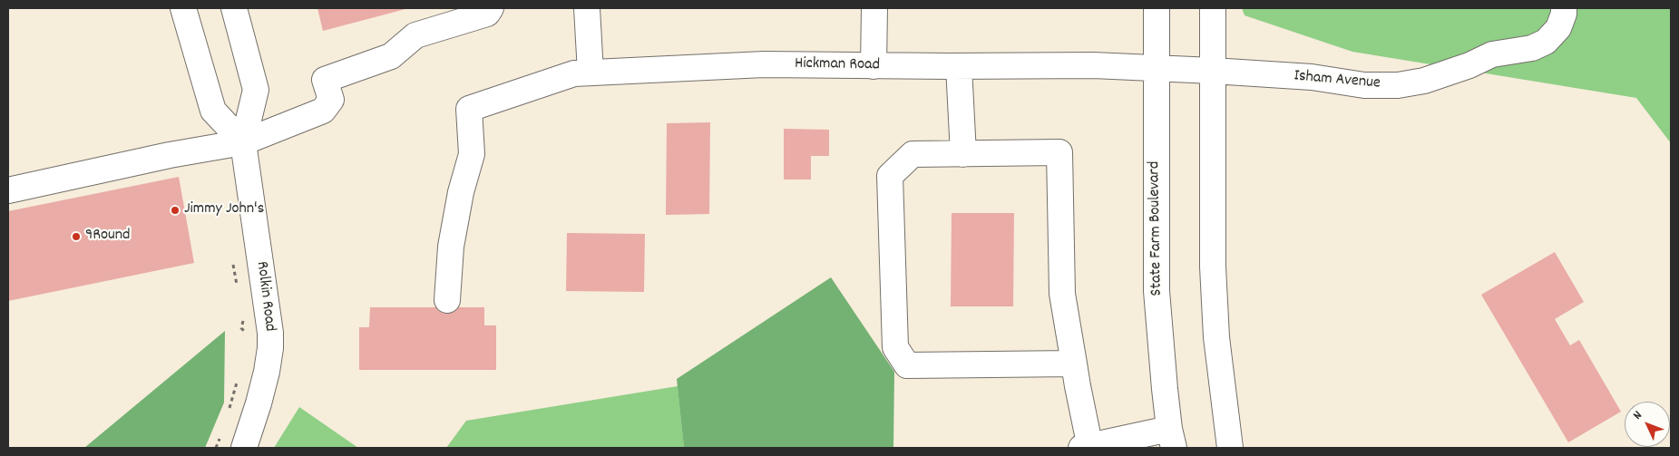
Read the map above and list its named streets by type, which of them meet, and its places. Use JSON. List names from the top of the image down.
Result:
{
  "streets": {
    "street": [
      "Hickman Road",
      "Isham Avenue",
      "State Farm Boulevard",
      "Rolkin Road"
    ]
  },
  "crossings": [
    ["Hickman Road", "Isham Avenue"],
    ["Hickman Road", "State Farm Boulevard"]
  ],
  "places": ["Jimmy John's", "9Round"],
  "north": "top left"
}
